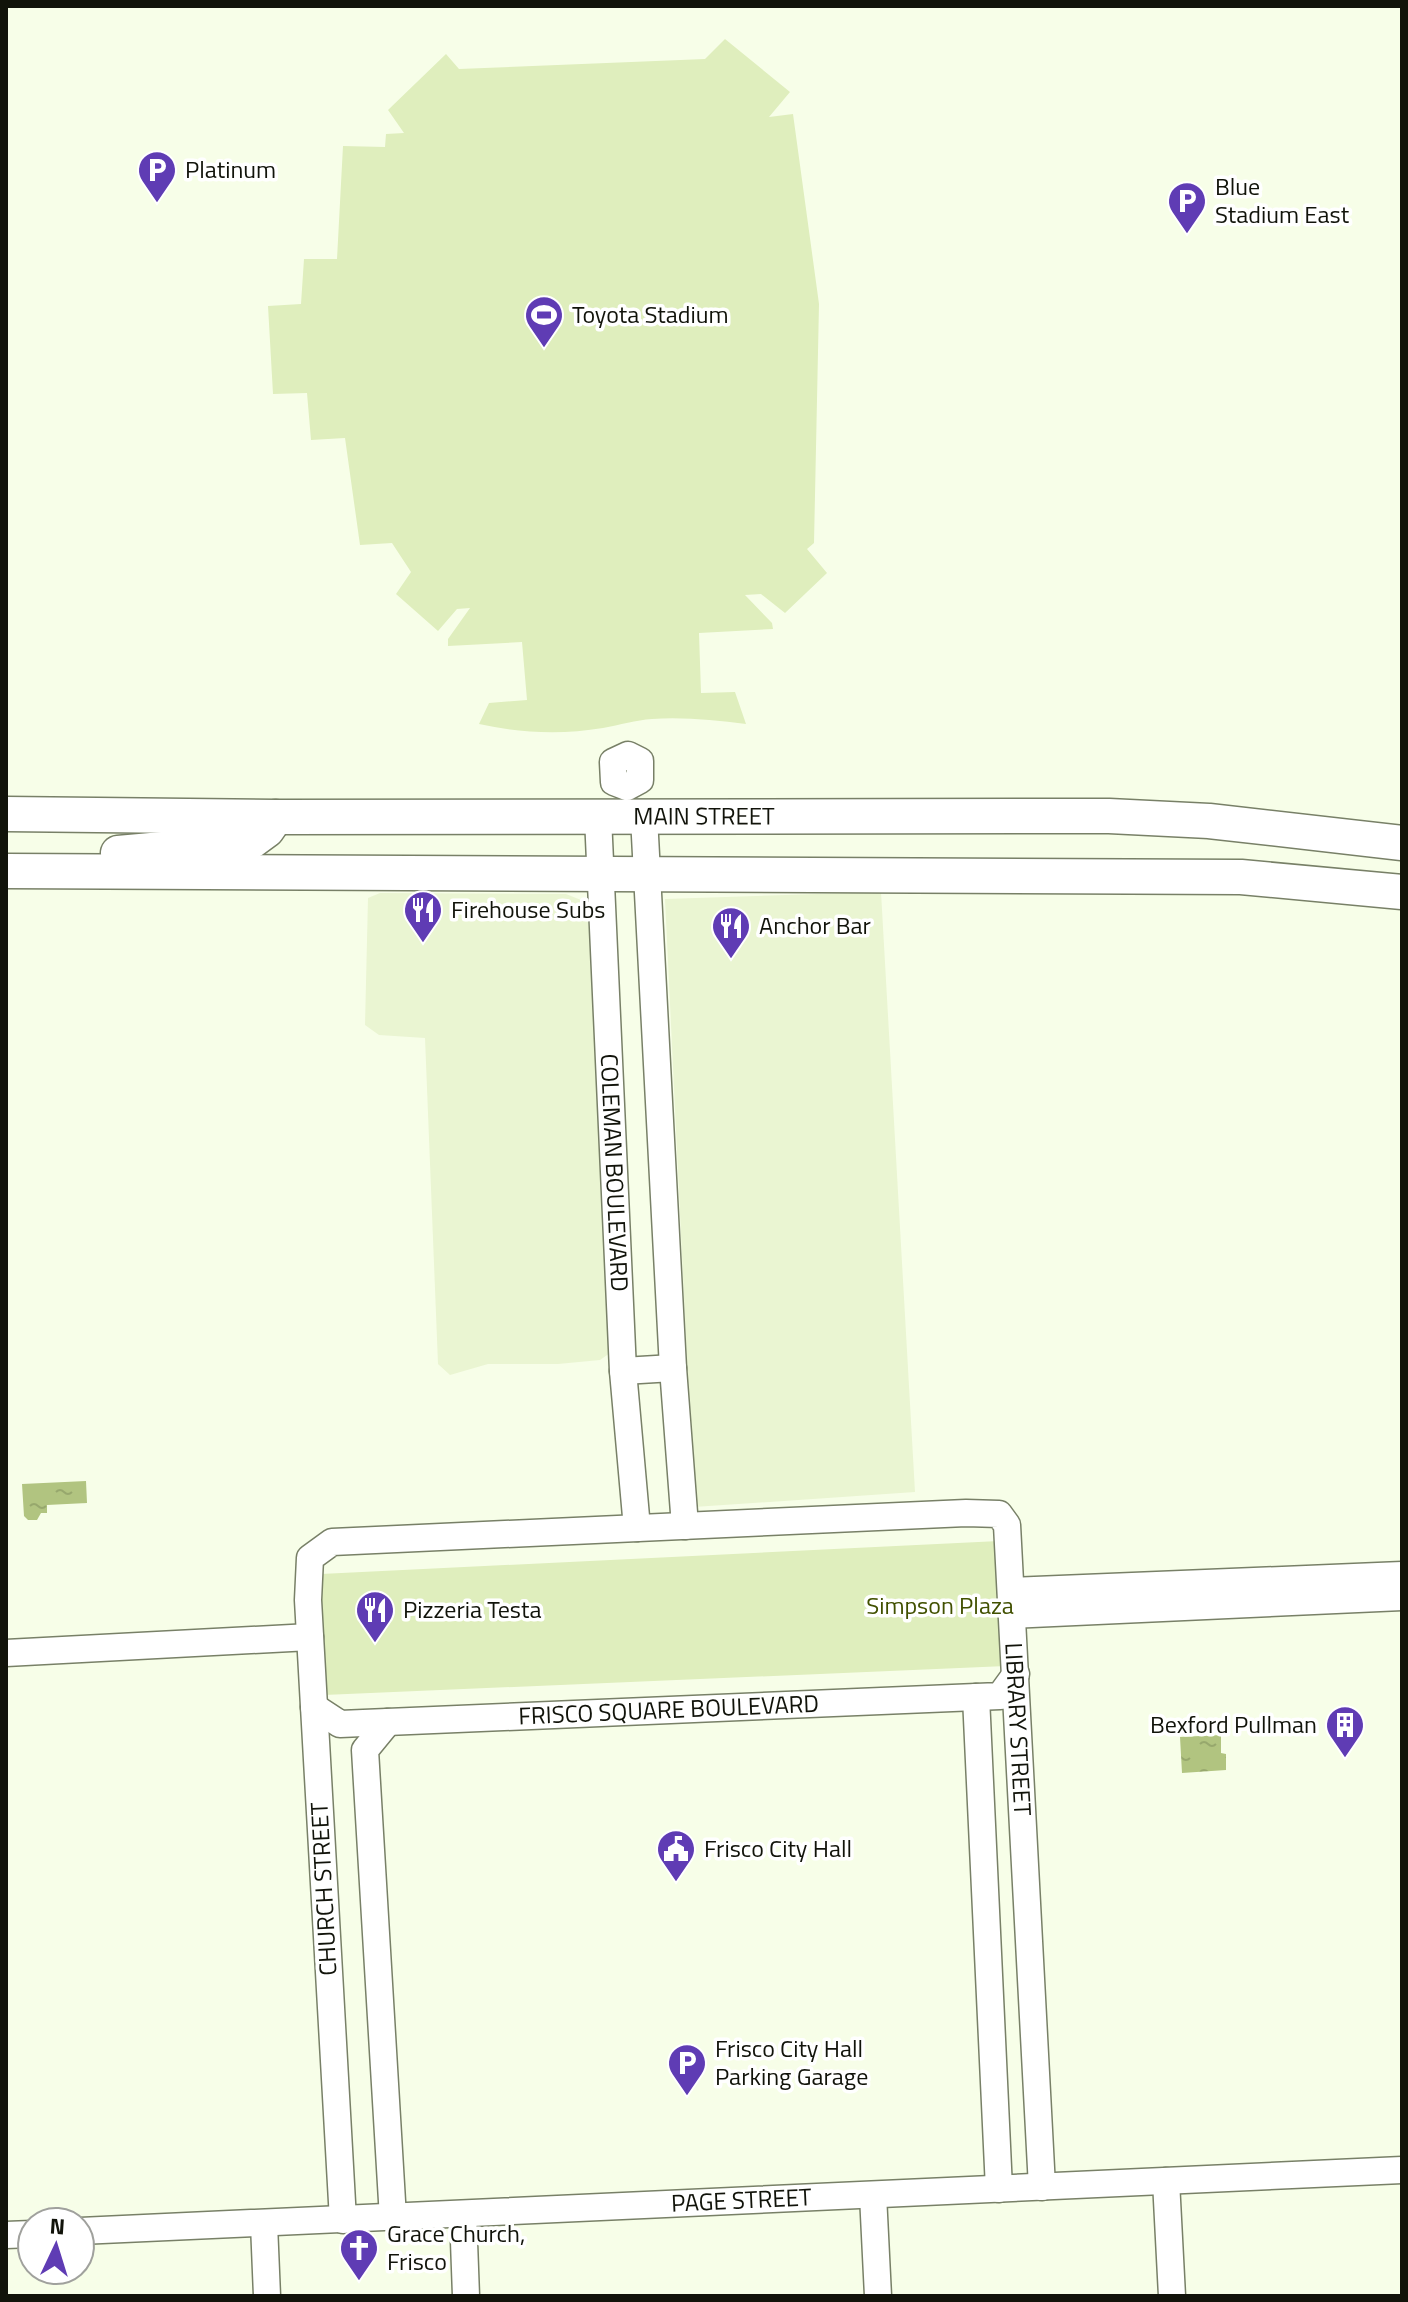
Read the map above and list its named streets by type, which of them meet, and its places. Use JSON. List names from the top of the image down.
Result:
{
  "streets": {
    "main road": ["MAIN STREET"],
    "street": [
      "COLEMAN BOULEVARD",
      "FRISCO SQUARE BOULEVARD",
      "LIBRARY STREET",
      "CHURCH STREET",
      "PAGE STREET"
    ]
  },
  "crossings": [
    ["MAIN STREET", "COLEMAN BOULEVARD"],
    ["COLEMAN BOULEVARD", "LIBRARY STREET"],
    ["COLEMAN BOULEVARD", "CHURCH STREET"],
    ["FRISCO SQUARE BOULEVARD", "LIBRARY STREET"],
    ["FRISCO SQUARE BOULEVARD", "CHURCH STREET"],
    ["LIBRARY STREET", "PAGE STREET"],
    ["CHURCH STREET", "PAGE STREET"]
  ],
  "parks": ["Simpson Plaza"],
  "places": {
    "parking": ["Platinum", "Blue Stadium East", "Frisco City Hall Parking Garage"],
    "sports": ["Toyota Stadium"],
    "restaurant": ["Firehouse Subs", "Anchor Bar", "Pizzeria Testa"],
    "building": ["Bexford Pullman"],
    "public building": ["Frisco City Hall"],
    "church": ["Grace Church, Frisco"]
  },
  "north": "top"
}
